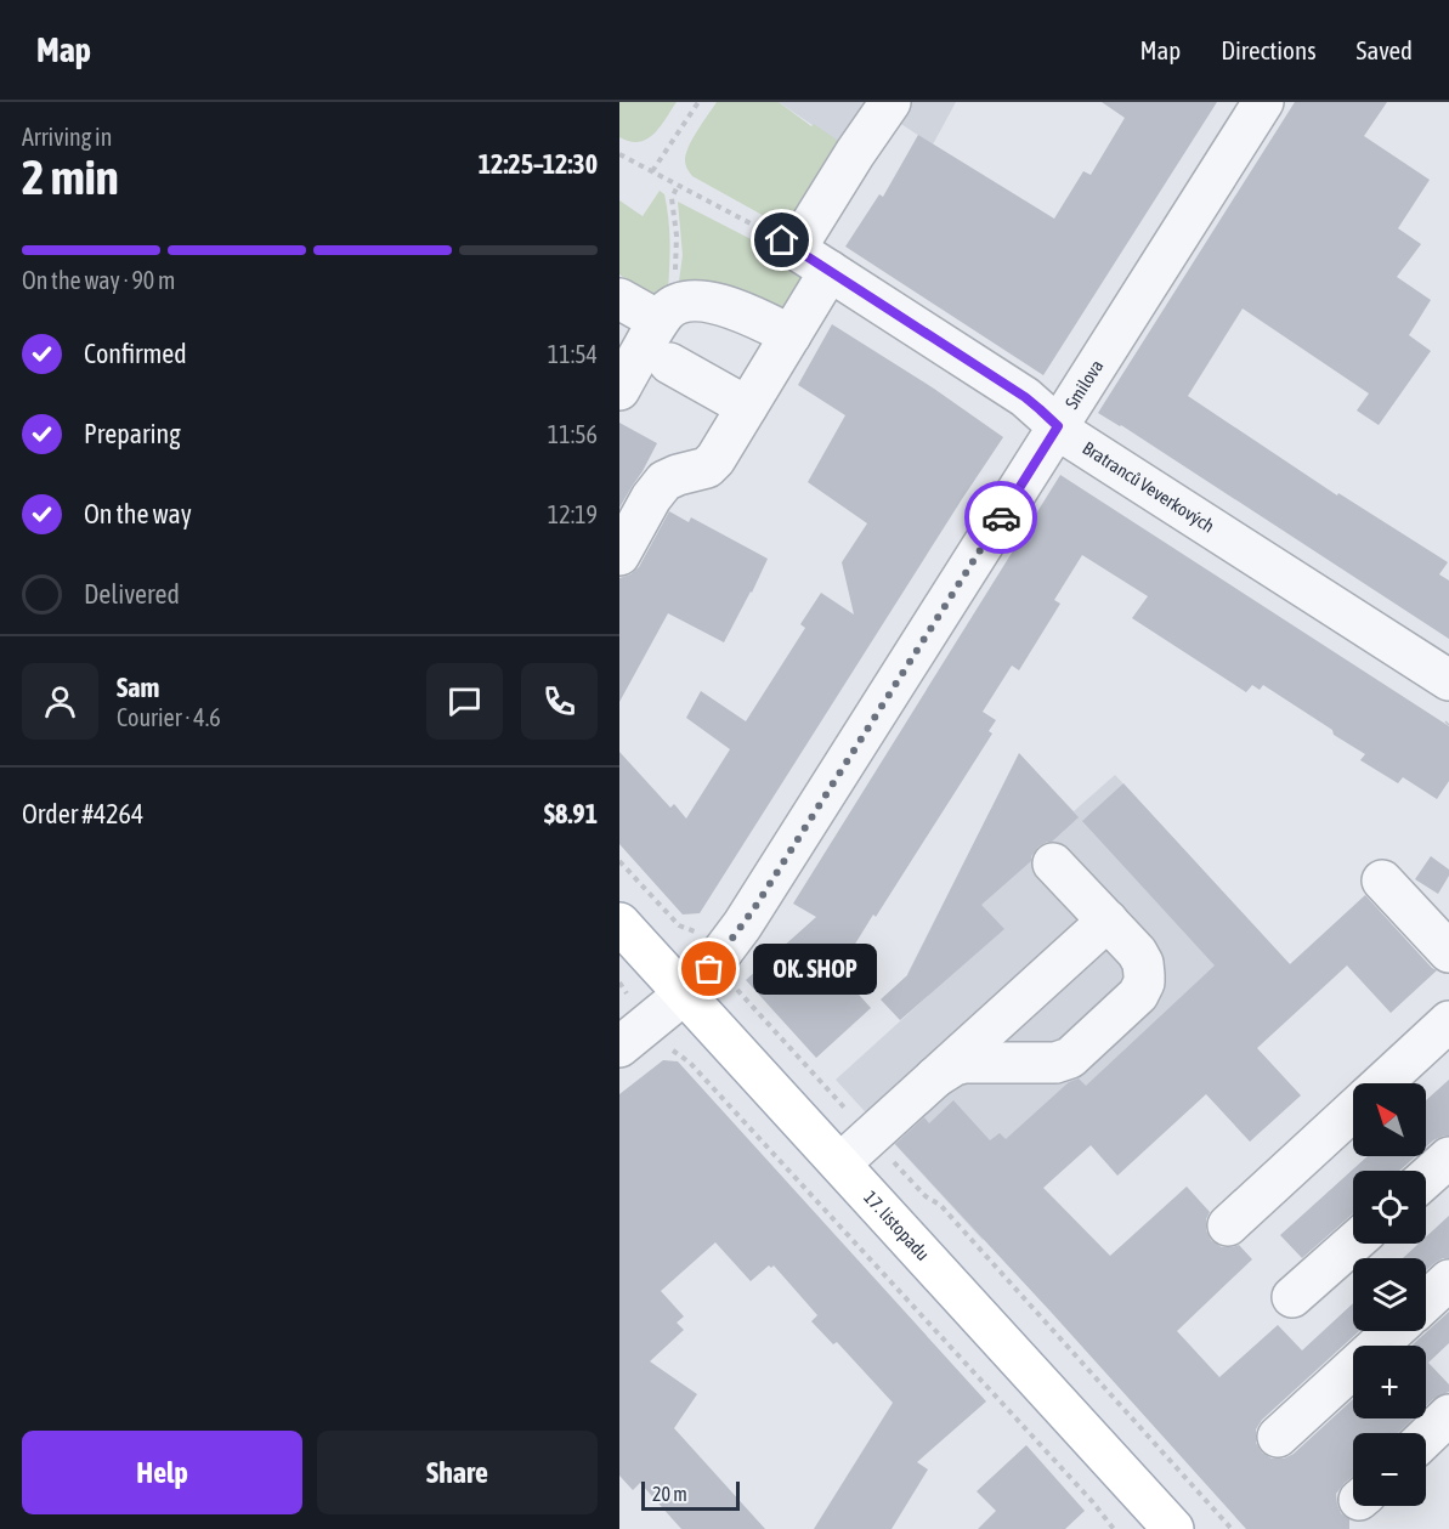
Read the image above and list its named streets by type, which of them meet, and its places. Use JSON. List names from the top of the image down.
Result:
{
  "streets": {
    "main road": ["17. listopadu"],
    "street": ["Smilova", "Bratranců Veverkových"]
  },
  "crossings": [
    ["Smilova", "Bratranců Veverkových"],
    ["Smilova", "17. listopadu"]
  ],
  "places": ["OK. SHOP"],
  "scale_bar": "20 m",
  "north": "top left",
  "page": {
    "header": "Map",
    "nav": ["Map", "Directions", "Saved"],
    "heading": ["2 min", "Arriving in", "12:25–12:30"],
    "panel": [
      "Sam",
      "Courier · 4.6",
      "Order #4264",
      "$8.91"
    ],
    "bar": "On the way · 90 m",
    "list": [
      ["Confirmed", "11:54"],
      ["Preparing", "11:56"],
      ["On the way", "12:19"],
      "Delivered"
    ],
    "bubble": "OK. SHOP",
    "map_buttons": ["+", "−"],
    "buttons": ["Help", "Share"],
    "scale": "20 m"
  }
}
